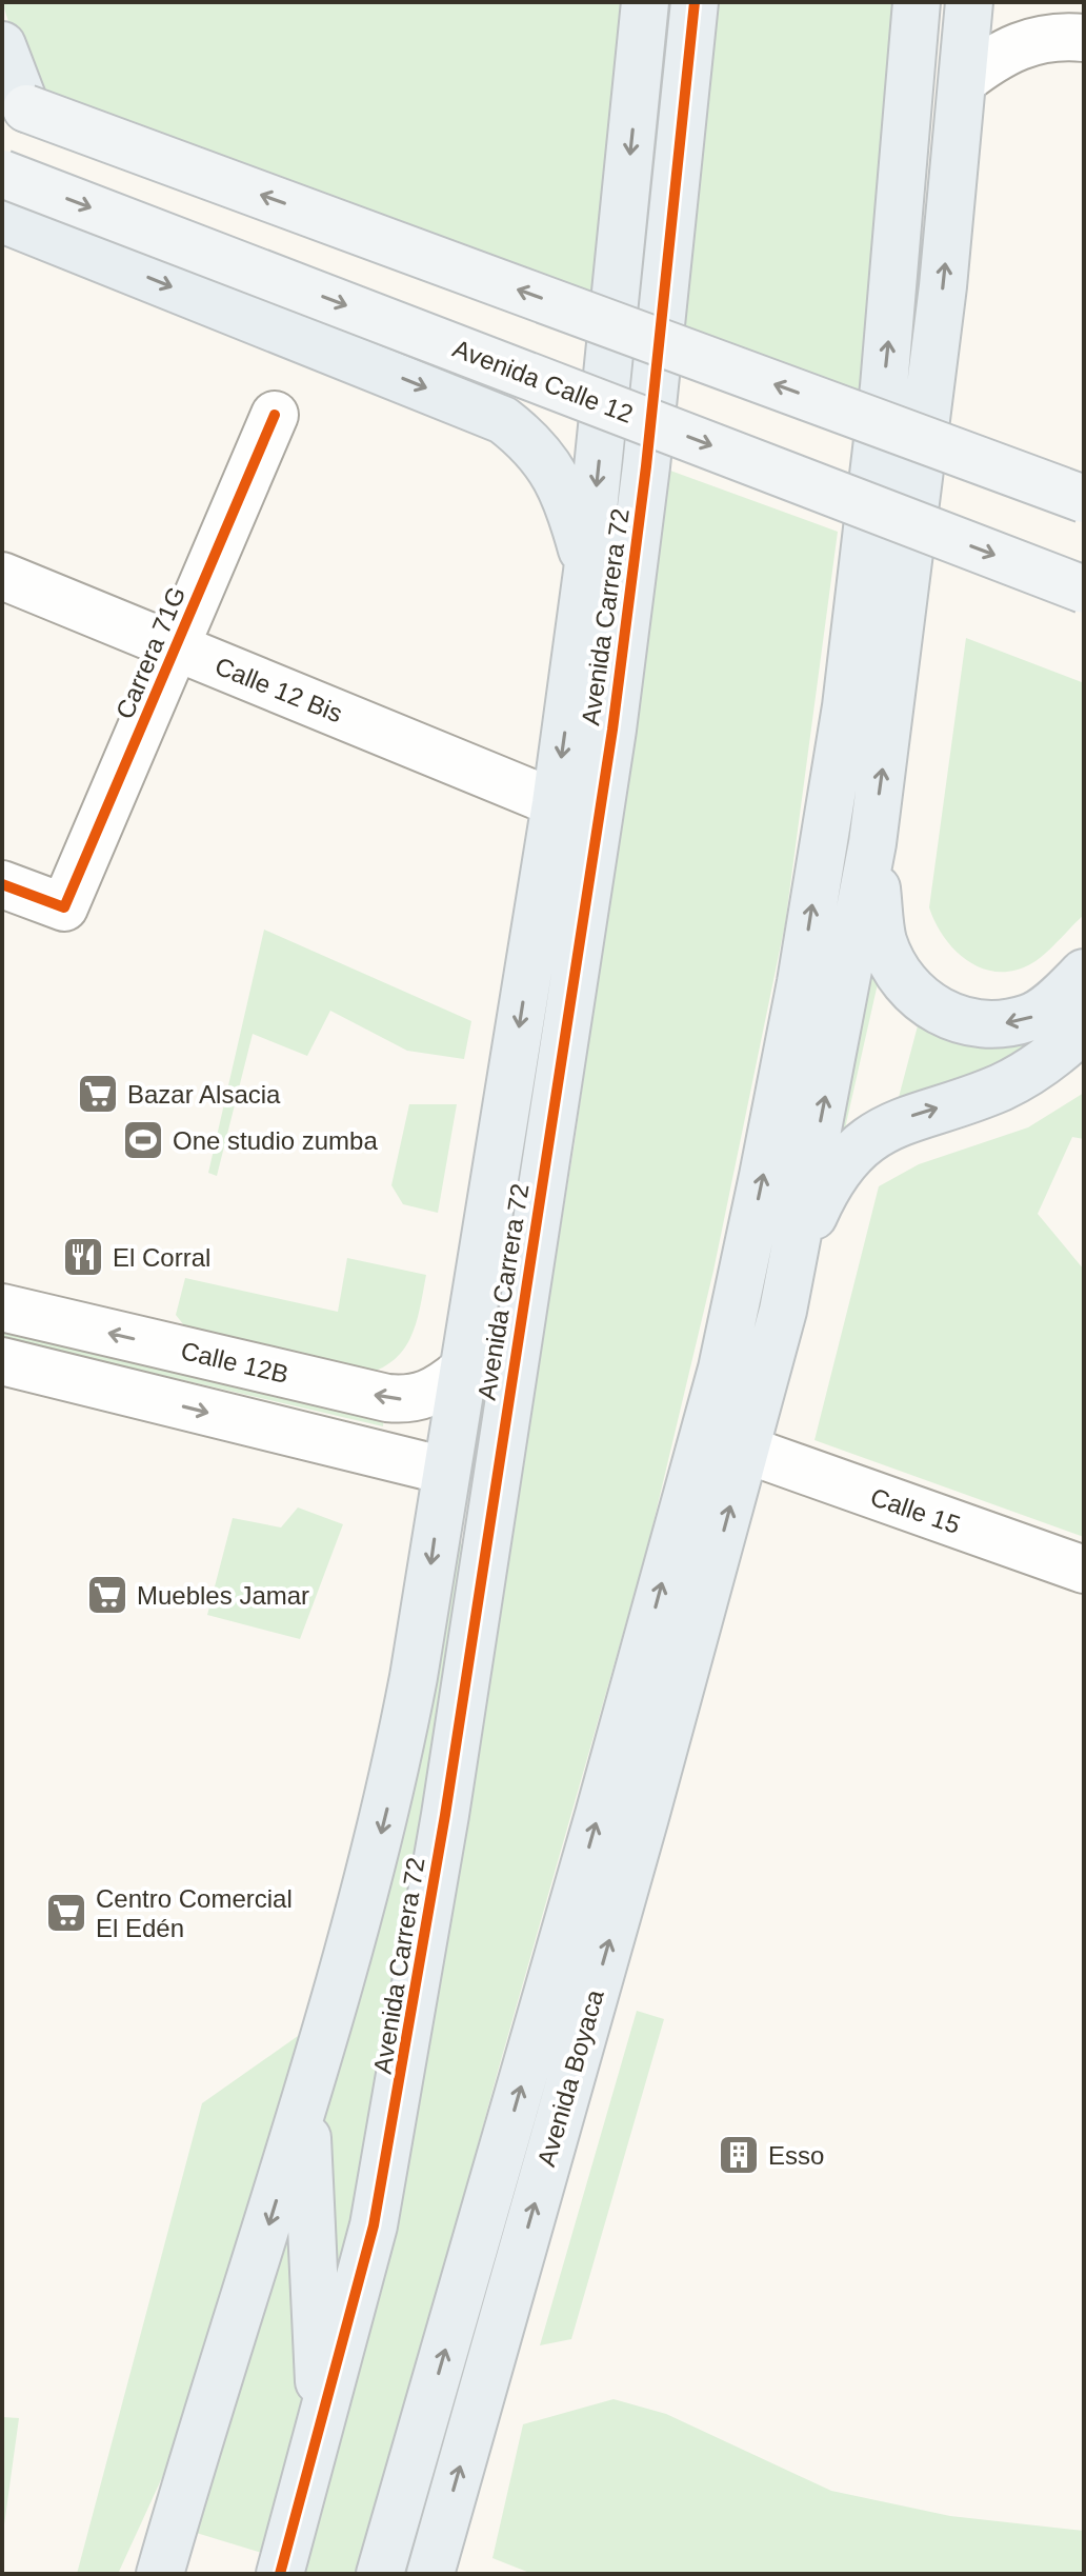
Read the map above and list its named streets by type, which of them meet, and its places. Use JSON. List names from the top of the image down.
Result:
{
  "streets": {
    "highway": ["Avenida Carrera 72", "Avenida Boyaca"],
    "main road": ["Avenida Calle 12"],
    "street": [
      "Carrera 71G",
      "Calle 12 Bis",
      "Calle 12B",
      "Calle 15"
    ]
  },
  "crossings": [
    ["Avenida Carrera 72", "Calle 12 Bis"],
    ["Avenida Carrera 72", "Calle 12B"],
    ["Carrera 71G", "Calle 12 Bis"]
  ],
  "places": {
    "supermarket": ["Bazar Alsacia", "Muebles Jamar", "Centro Comercial El Edén"],
    "sports": ["One studio zumba"],
    "restaurant": ["El Corral"],
    "building": ["Esso"]
  }
}
